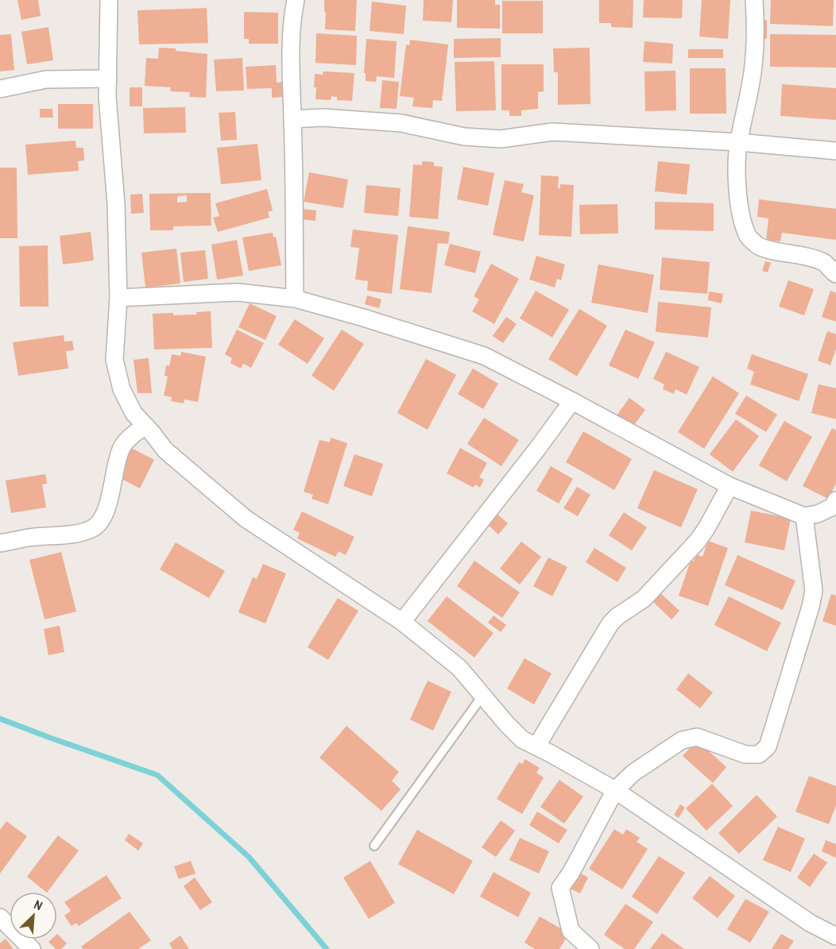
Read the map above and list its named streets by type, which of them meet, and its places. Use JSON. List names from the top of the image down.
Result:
{
  "north": "top right"
}
